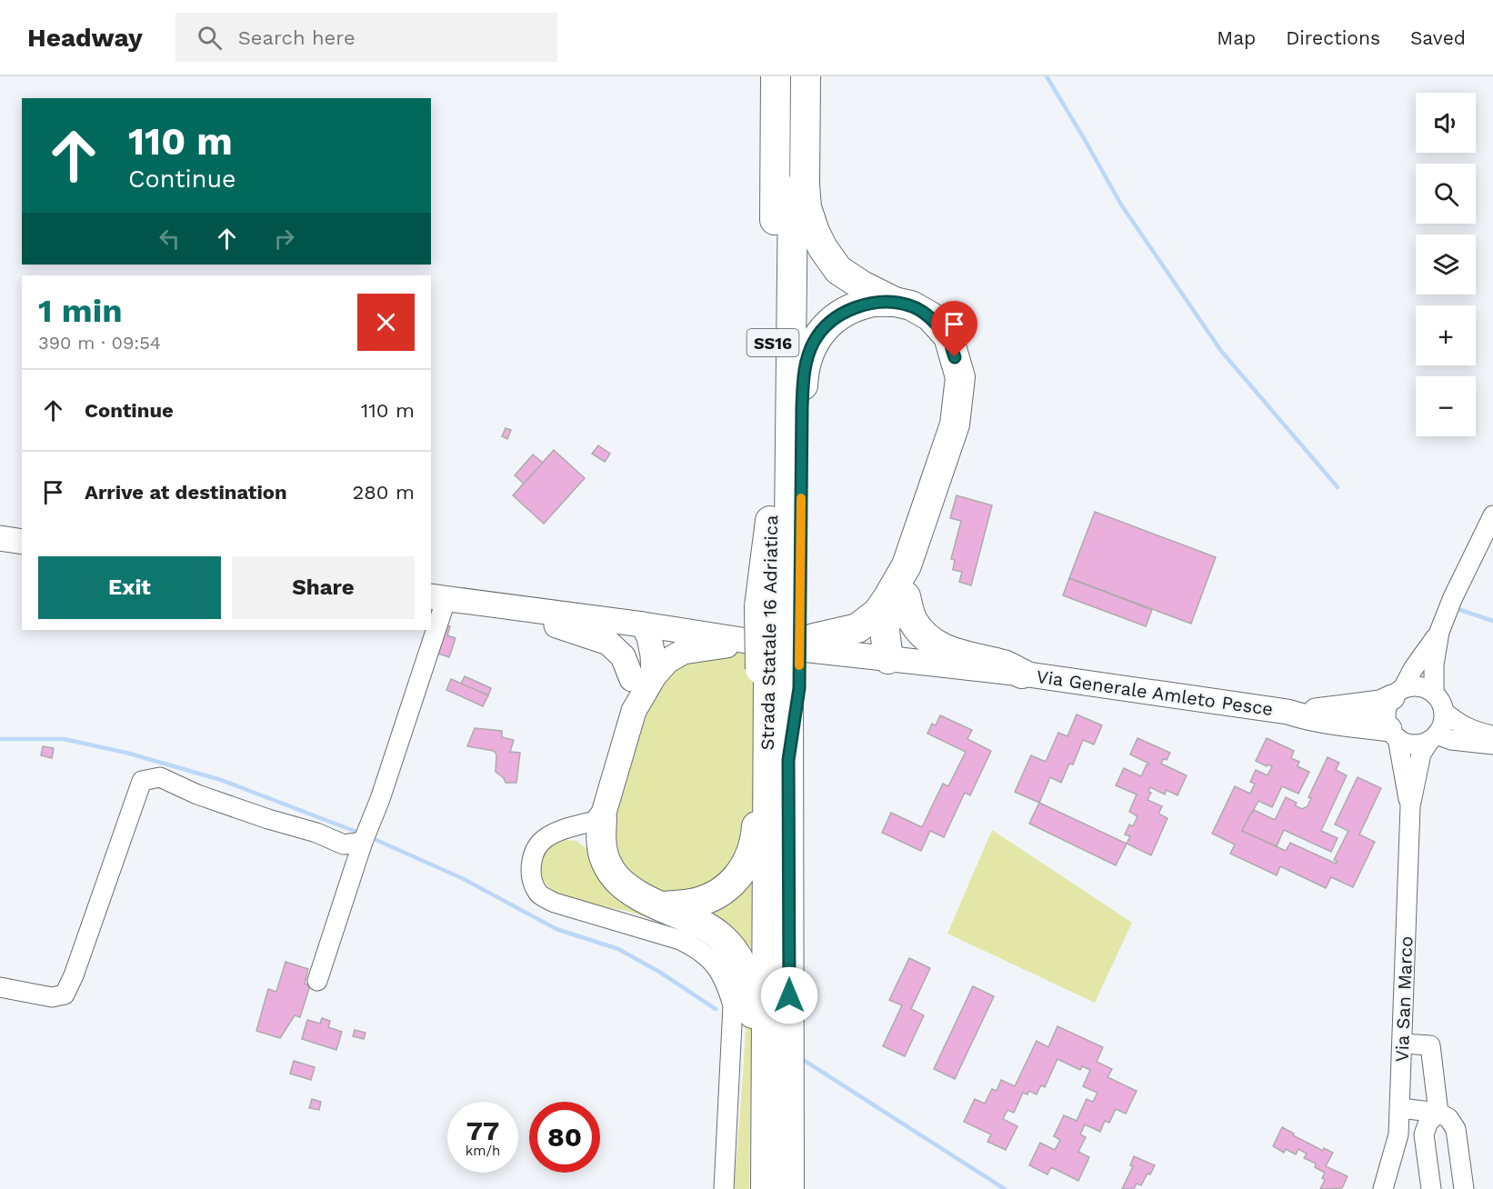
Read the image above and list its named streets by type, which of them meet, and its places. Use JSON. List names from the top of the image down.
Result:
{
  "streets": {
    "highway": ["SS16", "Strada Statale 16 Adriatica"],
    "main road": ["Via Generale Amleto Pesce"],
    "street": ["Via San Marco"]
  },
  "crossings": [
    ["Strada Statale 16 Adriatica", "Via Generale Amleto Pesce"]
  ],
  "page": {
    "header": "Headway",
    "search": "Search here",
    "nav": ["Map", "Directions", "Saved"],
    "map_buttons": ["+", "−"],
    "turn": ["110 m", "Continue"],
    "heading": ["1 min", "390 m · 09:54"],
    "list": [
      {
        "name": "Continue",
        "value": "110 m"
      },
      {
        "name": "Arrive at destination",
        "value": "280 m"
      }
    ],
    "buttons": ["Exit", "Share"],
    "speed": "77 km/h",
    "limit": "80"
  }
}
